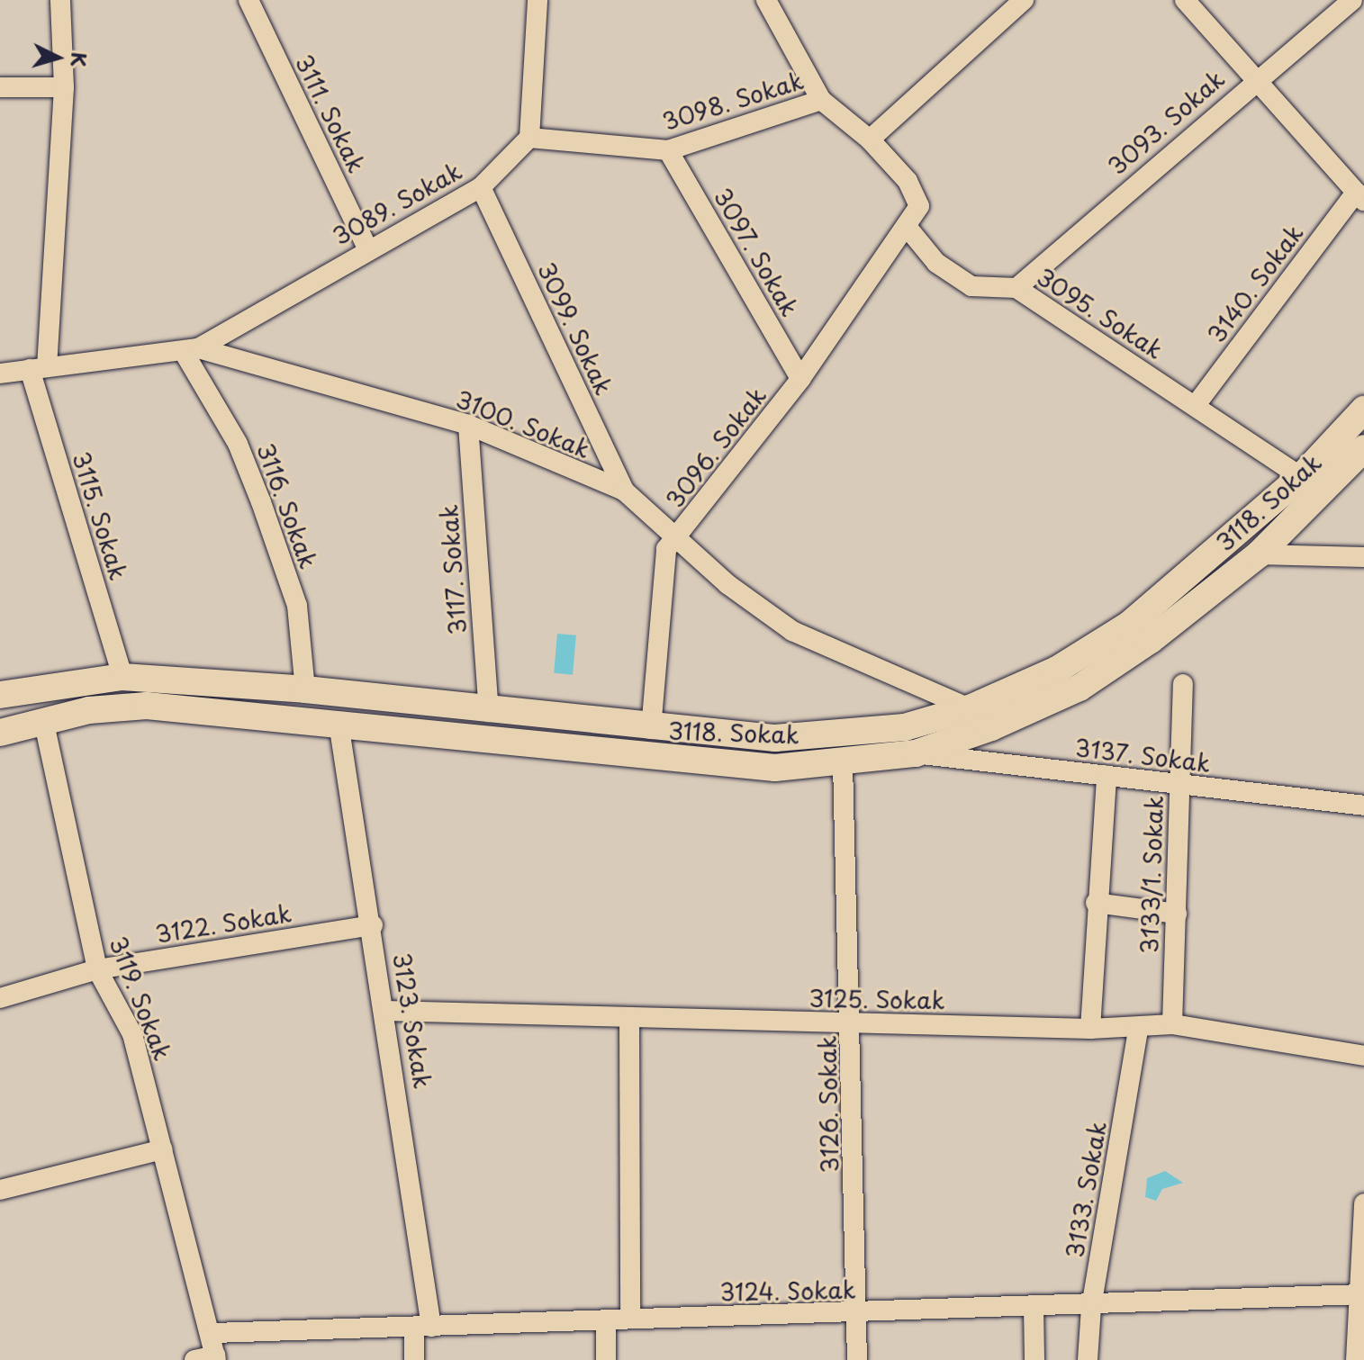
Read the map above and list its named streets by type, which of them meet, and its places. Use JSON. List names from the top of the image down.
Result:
{
  "streets": {
    "main road": ["3118. Sokak"],
    "street": [
      "3098. Sokak",
      "3111. Sokak",
      "3093. Sokak",
      "3089. Sokak",
      "3097. Sokak",
      "3140. Sokak",
      "3095. Sokak",
      "3099. Sokak",
      "3100. Sokak",
      "3096. Sokak",
      "3116. Sokak",
      "3115. Sokak",
      "3117. Sokak",
      "3137. Sokak",
      "3133/1. Sokak",
      "3122. Sokak",
      "3119. Sokak",
      "3125. Sokak",
      "3123. Sokak",
      "3126. Sokak",
      "3133. Sokak",
      "3124. Sokak"
    ]
  },
  "crossings": [
    ["3098. Sokak", "3089. Sokak"],
    ["3098. Sokak", "3097. Sokak"],
    ["3111. Sokak", "3089. Sokak"],
    ["3093. Sokak", "3095. Sokak"],
    ["3089. Sokak", "3099. Sokak"],
    ["3089. Sokak", "3100. Sokak"],
    ["3089. Sokak", "3116. Sokak"],
    ["3097. Sokak", "3096. Sokak"],
    ["3140. Sokak", "3095. Sokak"],
    ["3095. Sokak", "3096. Sokak"],
    ["3095. Sokak", "3118. Sokak"],
    ["3099. Sokak", "3100. Sokak"],
    ["3100. Sokak", "3096. Sokak"],
    ["3100. Sokak", "3118. Sokak"],
    ["3100. Sokak", "3116. Sokak"],
    ["3100. Sokak", "3115. Sokak"],
    ["3100. Sokak", "3117. Sokak"],
    ["3096. Sokak", "3118. Sokak"],
    ["3118. Sokak", "3116. Sokak"],
    ["3118. Sokak", "3115. Sokak"],
    ["3118. Sokak", "3117. Sokak"],
    ["3118. Sokak", "3137. Sokak"],
    ["3118. Sokak", "3119. Sokak"],
    ["3118. Sokak", "3123. Sokak"],
    ["3118. Sokak", "3126. Sokak"],
    ["3137. Sokak", "3133/1. Sokak"],
    ["3133/1. Sokak", "3125. Sokak"],
    ["3122. Sokak", "3119. Sokak"],
    ["3122. Sokak", "3123. Sokak"],
    ["3119. Sokak", "3124. Sokak"],
    ["3125. Sokak", "3123. Sokak"],
    ["3125. Sokak", "3126. Sokak"],
    ["3125. Sokak", "3133. Sokak"],
    ["3123. Sokak", "3124. Sokak"],
    ["3126. Sokak", "3124. Sokak"],
    ["3133. Sokak", "3124. Sokak"]
  ],
  "north": "right"
}
